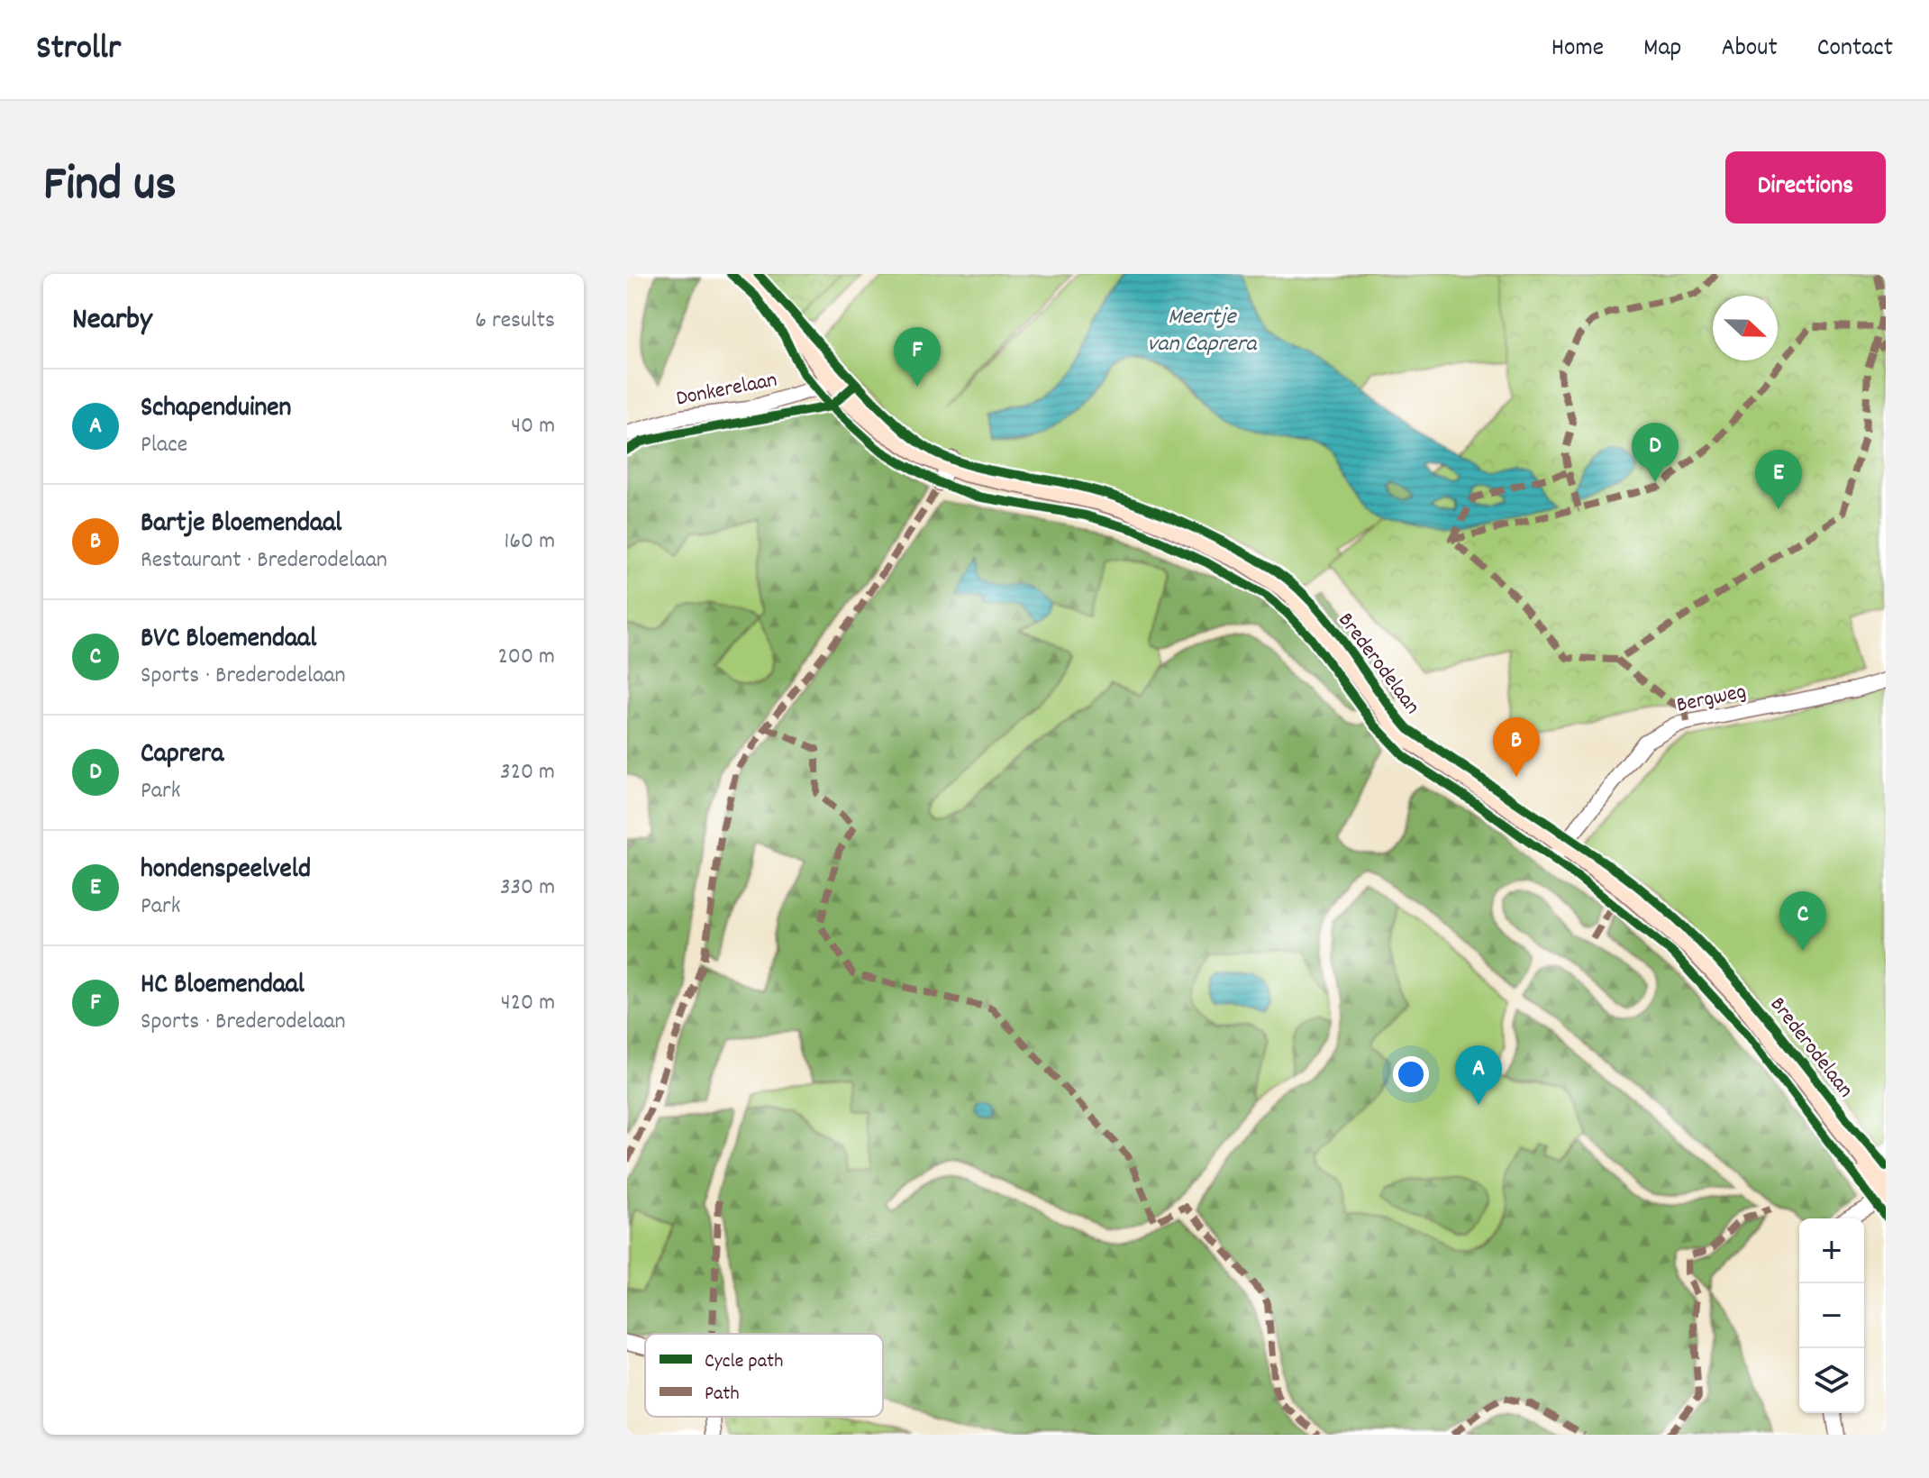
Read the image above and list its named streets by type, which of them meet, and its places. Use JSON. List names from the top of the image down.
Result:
{
  "streets": {
    "street": ["Donkerelaan", "Brederodelaan", "Bergweg"]
  },
  "crossings": [
    ["Donkerelaan", "Brederodelaan"],
    ["Brederodelaan", "Bergweg"]
  ],
  "water": ["Meertje van Caprera"],
  "legend": ["Cycle path", "Path"],
  "north": "right",
  "page": {
    "header": "Strollr",
    "nav": [
      "Home",
      "Map",
      "About",
      "Contact"
    ],
    "title": "Find us",
    "buttons": "Directions",
    "heading": ["Nearby", "6 results"],
    "pins": [
      "F",
      "D",
      "E",
      "B",
      "C",
      "A"
    ],
    "list": [
      {
        "mark": "A",
        "name": "Schapenduinen",
        "note": "Place",
        "value": "40 m"
      },
      {
        "mark": "B",
        "name": "Bartje Bloemendaal",
        "note": "Restaurant · Brederodelaan",
        "value": "160 m"
      },
      {
        "mark": "C",
        "name": "BVC Bloemendaal",
        "note": "Sports · Brederodelaan",
        "value": "200 m"
      },
      {
        "mark": "D",
        "name": "Caprera",
        "note": "Park",
        "value": "320 m"
      },
      {
        "mark": "E",
        "name": "hondenspeelveld",
        "note": "Park",
        "value": "330 m"
      },
      {
        "mark": "F",
        "name": "HC Bloemendaal",
        "note": "Sports · Brederodelaan",
        "value": "420 m"
      }
    ],
    "map_buttons": ["+", "−"]
  }
}
